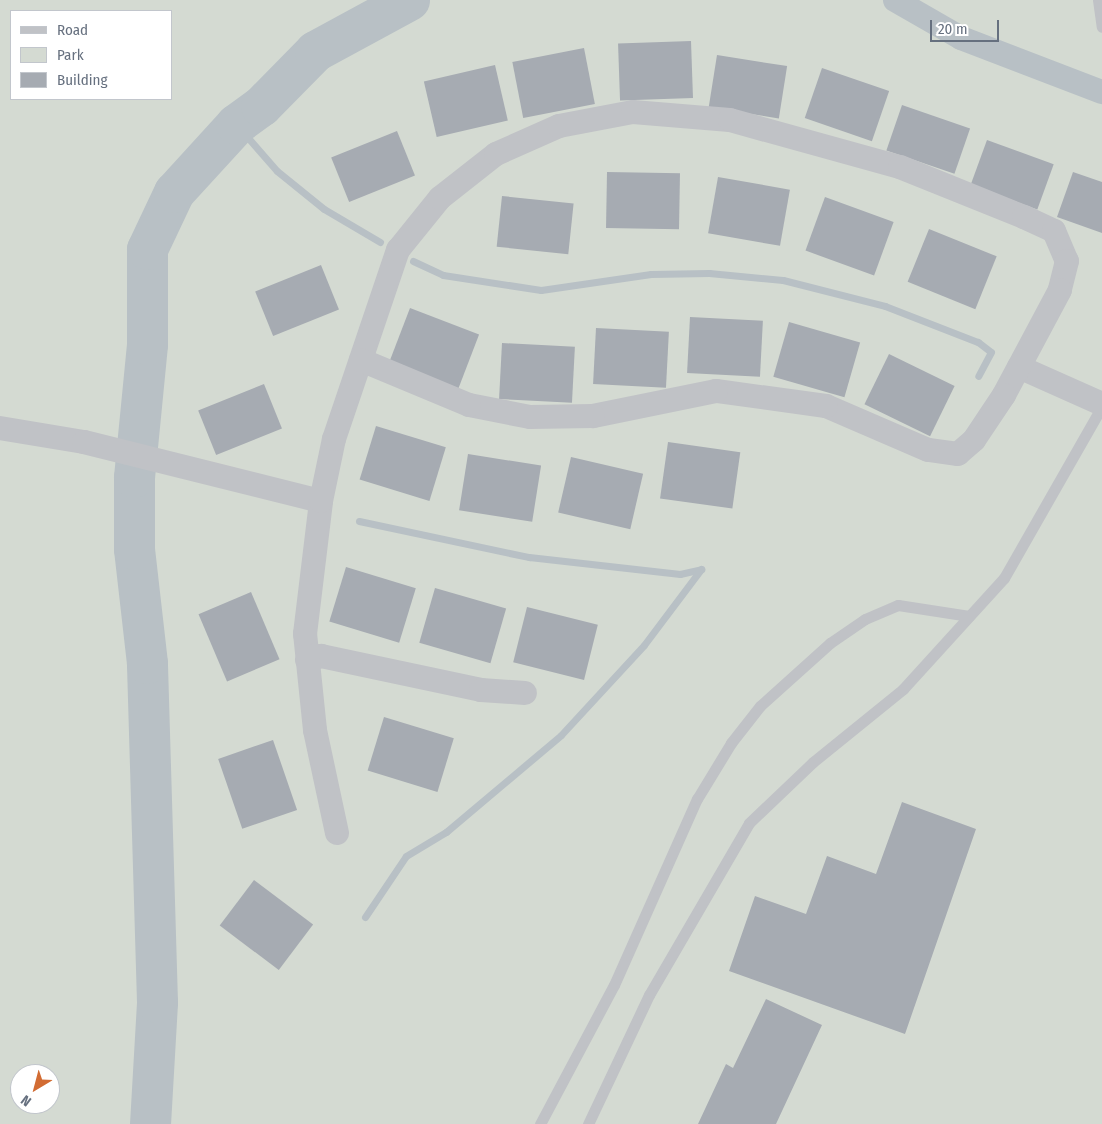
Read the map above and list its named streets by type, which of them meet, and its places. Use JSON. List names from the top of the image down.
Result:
{
  "legend": ["Road", "Park", "Building"],
  "scale_bar": "20 m",
  "north": "bottom left"
}
